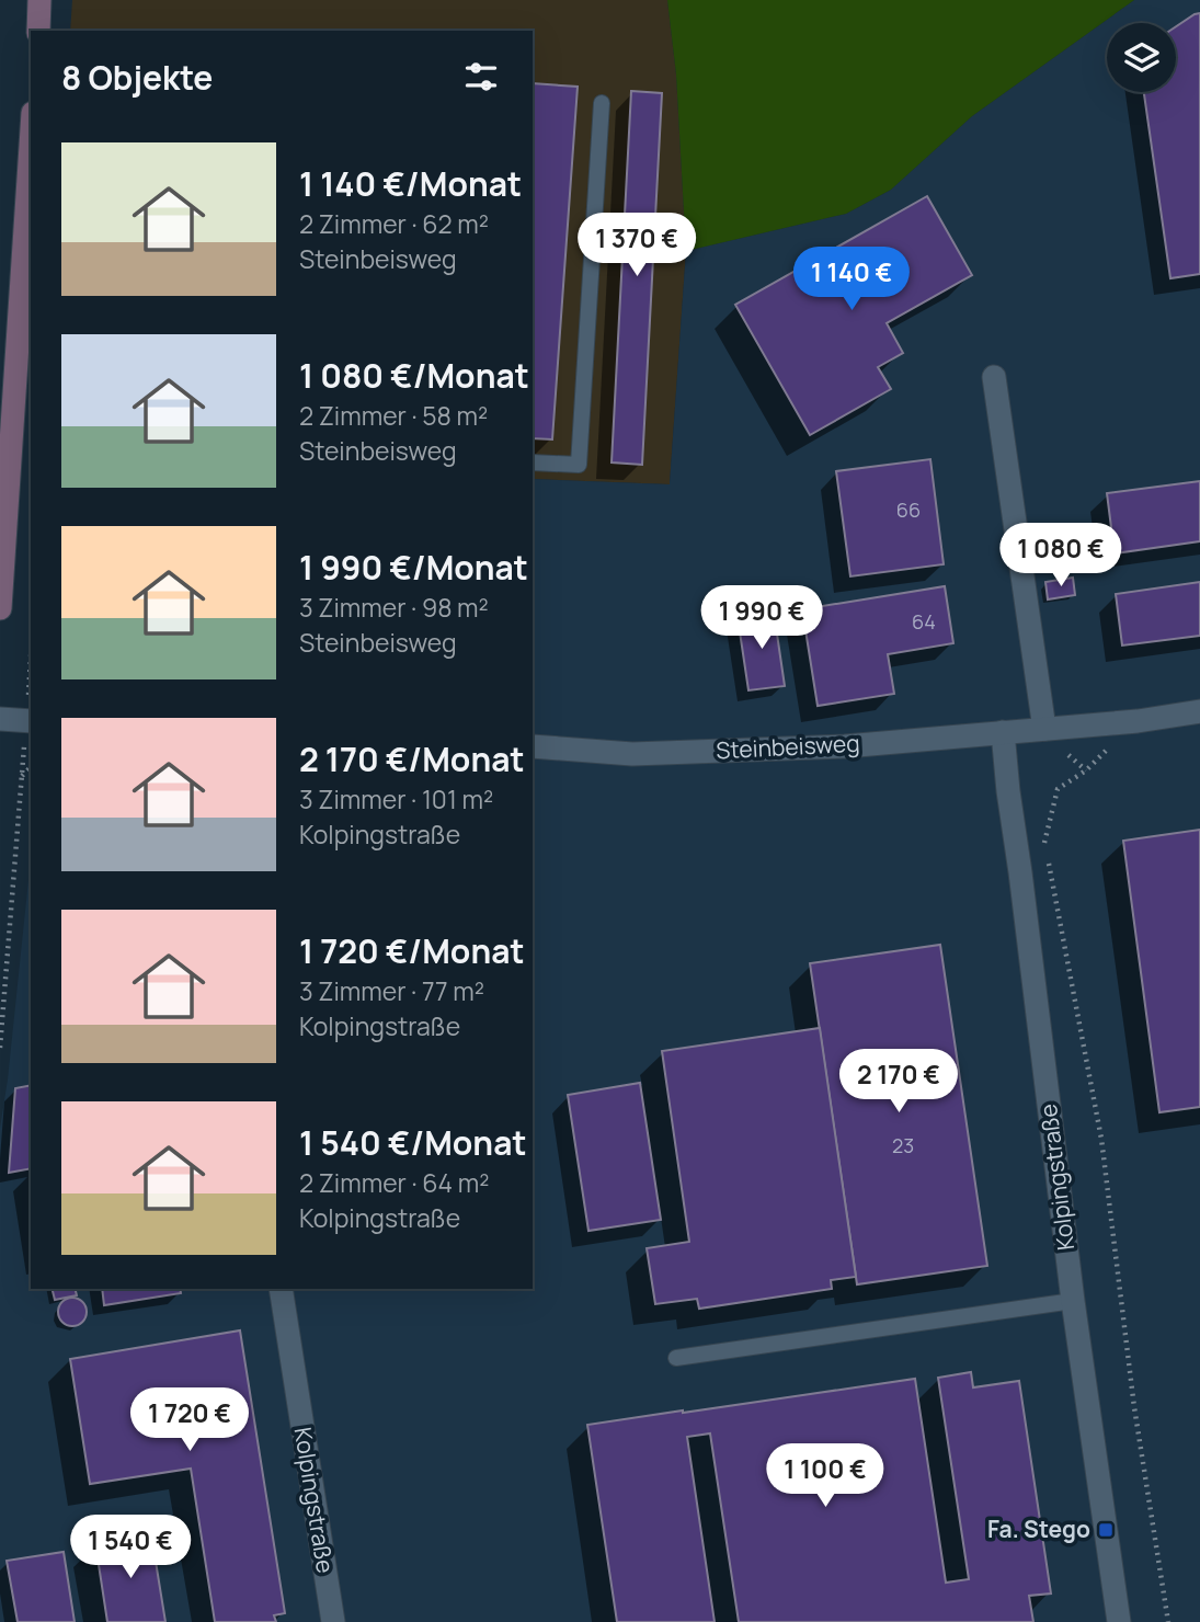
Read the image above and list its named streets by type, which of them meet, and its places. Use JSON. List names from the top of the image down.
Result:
{
  "streets": {
    "street": ["Steinbeisweg", "Kolpingstraße"]
  },
  "crossings": [
    ["Steinbeisweg", "Kolpingstraße"]
  ],
  "places": {
    "transit": ["Fa. Stego"]
  },
  "house_numbers": ["66", "64", "23"],
  "page": {
    "heading": "8 Objekte",
    "list": [
      {
        "name": "1 140 €/Monat",
        "note": "2 Zimmer · 62 m² · Steinbeisweg"
      },
      {
        "name": "1 080 €/Monat",
        "note": "2 Zimmer · 58 m² · Steinbeisweg"
      },
      {
        "name": "1 990 €/Monat",
        "note": "3 Zimmer · 98 m² · Steinbeisweg"
      },
      {
        "name": "2 170 €/Monat",
        "note": "3 Zimmer · 101 m² · Kolpingstraße"
      },
      {
        "name": "1 720 €/Monat",
        "note": "3 Zimmer · 77 m² · Kolpingstraße"
      },
      {
        "name": "1 540 €/Monat",
        "note": "2 Zimmer · 64 m² · Kolpingstraße"
      }
    ],
    "price": [
      "1 370 €",
      "1 140 €",
      "1 080 €",
      "1 990 €",
      "2 170 €",
      "1 720 €",
      "1 100 €",
      "1 540 €"
    ]
  }
}
